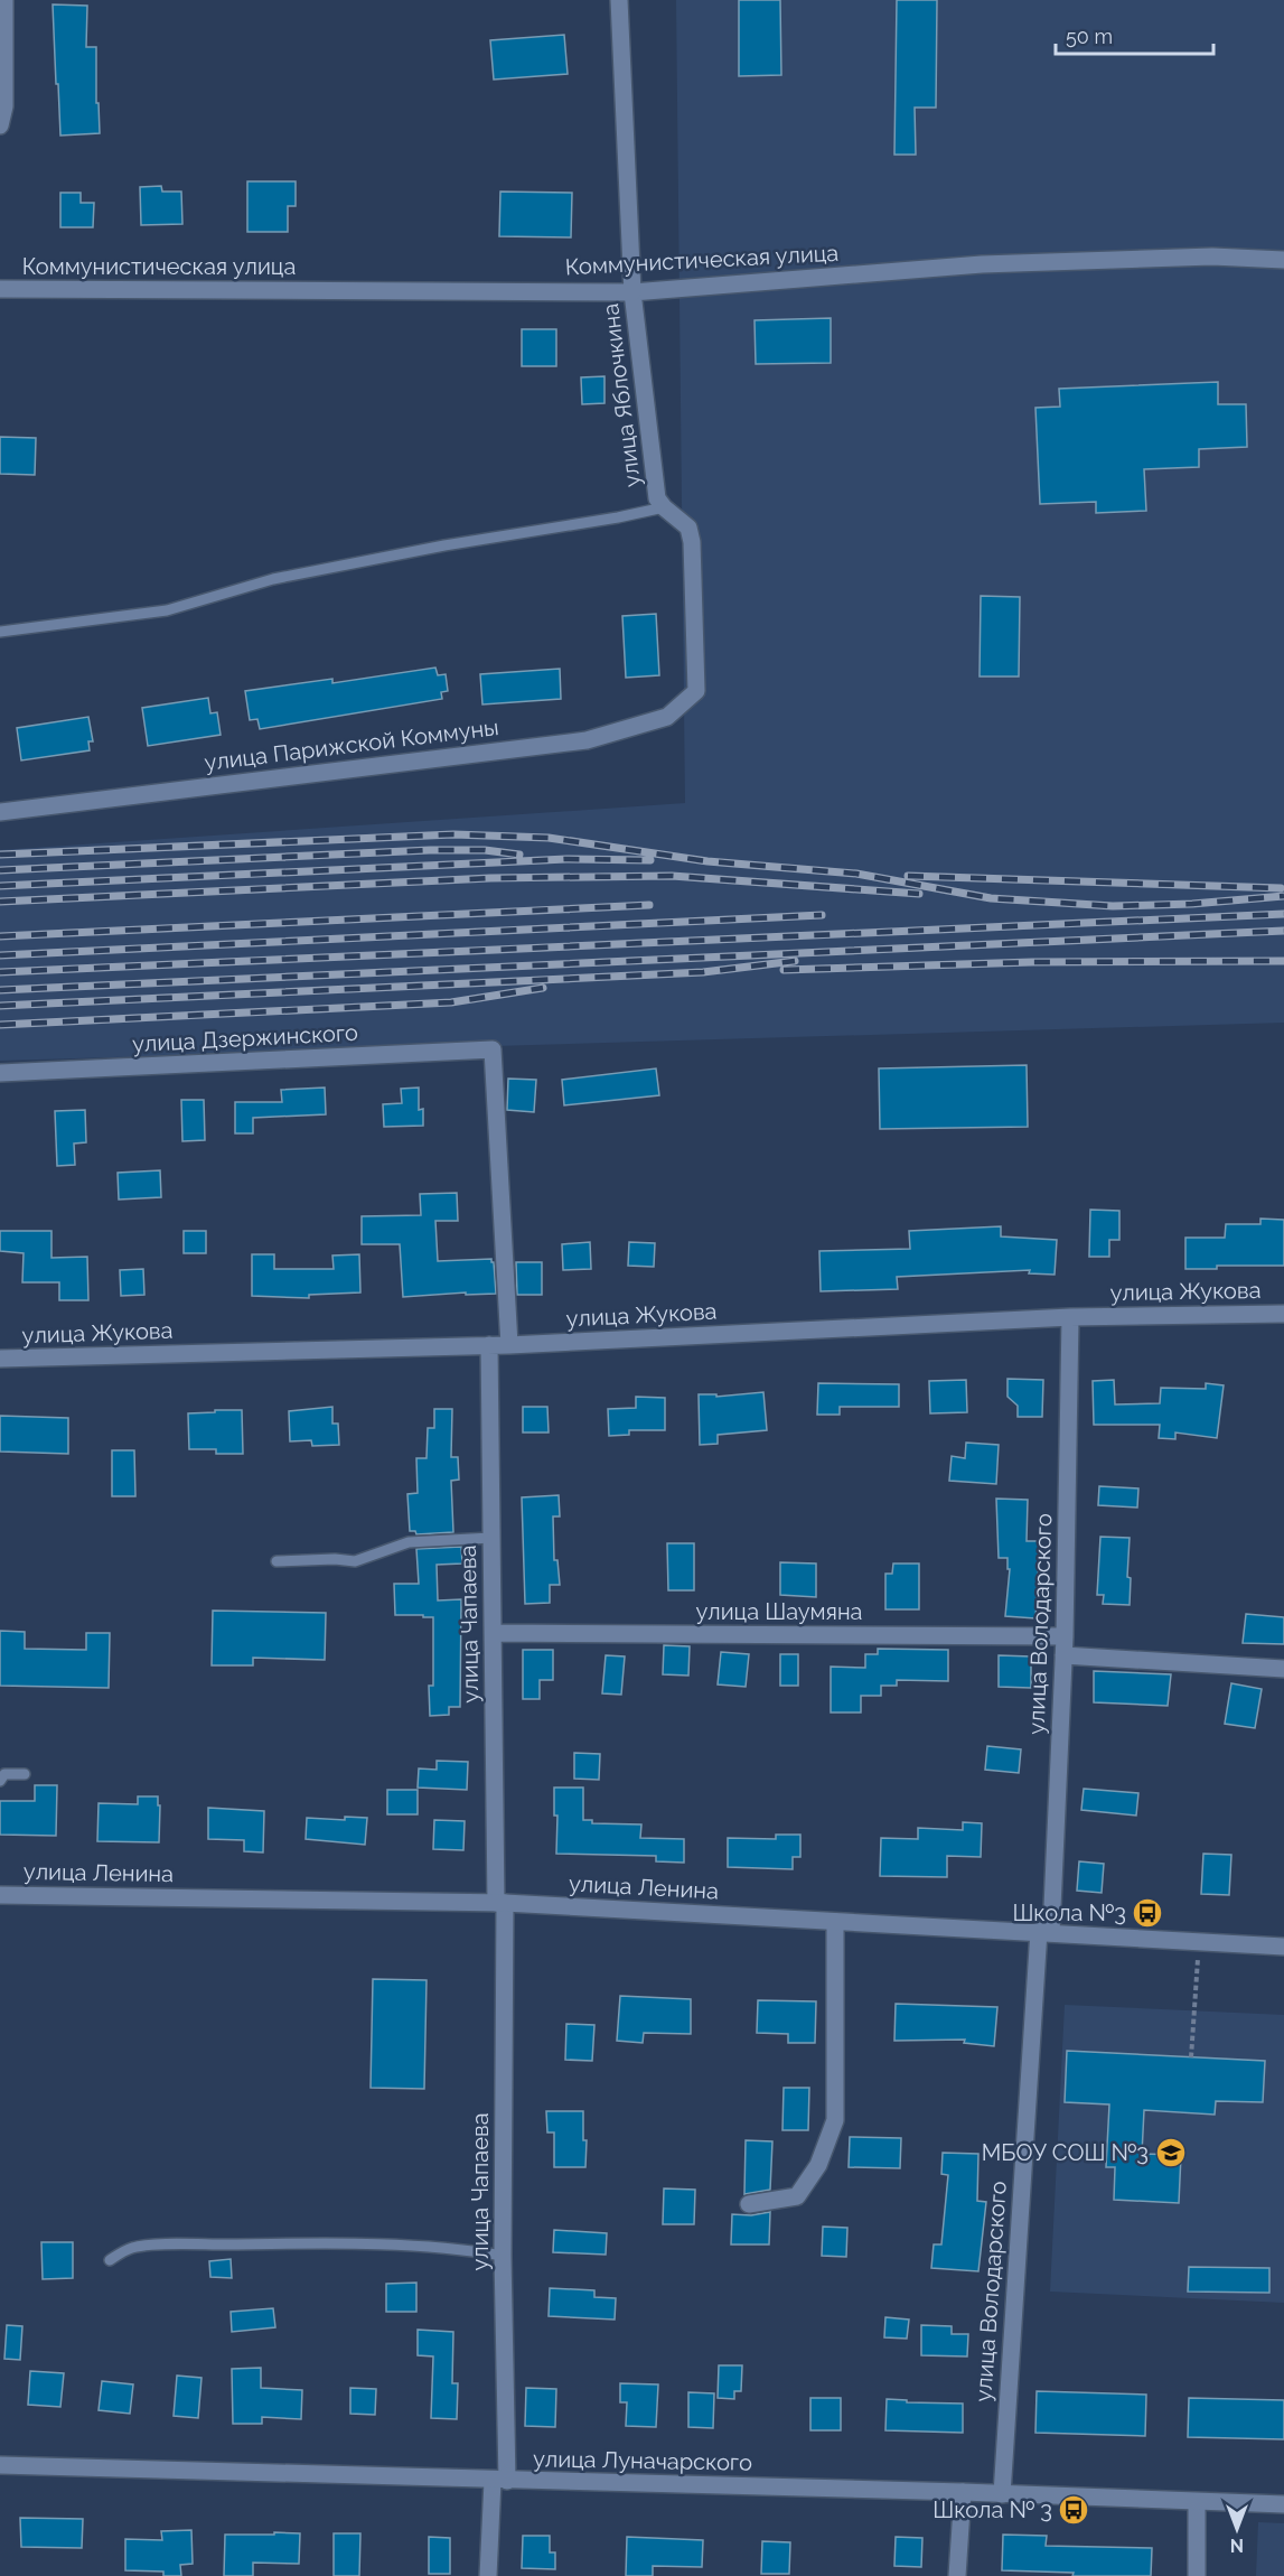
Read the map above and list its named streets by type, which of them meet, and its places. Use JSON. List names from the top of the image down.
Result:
{
  "streets": {
    "street": [
      "Коммунистическая улица",
      "улица Яблочкина",
      "улица Парижской Коммуны",
      "улица Дзержинского",
      "улица Жукова",
      "улица Шаумяна",
      "улица Чапаева",
      "улица Володарского",
      "улица Ленина",
      "улица Луначарского"
    ]
  },
  "crossings": [
    ["Коммунистическая улица", "улица Яблочкина"],
    ["улица Яблочкина", "улица Парижской Коммуны"],
    ["улица Дзержинского", "улица Жукова"],
    ["улица Жукова", "улица Чапаева"],
    ["улица Жукова", "улица Володарского"],
    ["улица Шаумяна", "улица Чапаева"],
    ["улица Шаумяна", "улица Володарского"],
    ["улица Чапаева", "улица Ленина"],
    ["улица Чапаева", "улица Луначарского"],
    ["улица Володарского", "улица Ленина"],
    ["улица Володарского", "улица Луначарского"]
  ],
  "places": {
    "bus stop": ["Школа №3", "Школа № 3"],
    "school or university": ["МБОУ СОШ №3"]
  },
  "scale_bar": "50 m",
  "north": "bottom"
}
